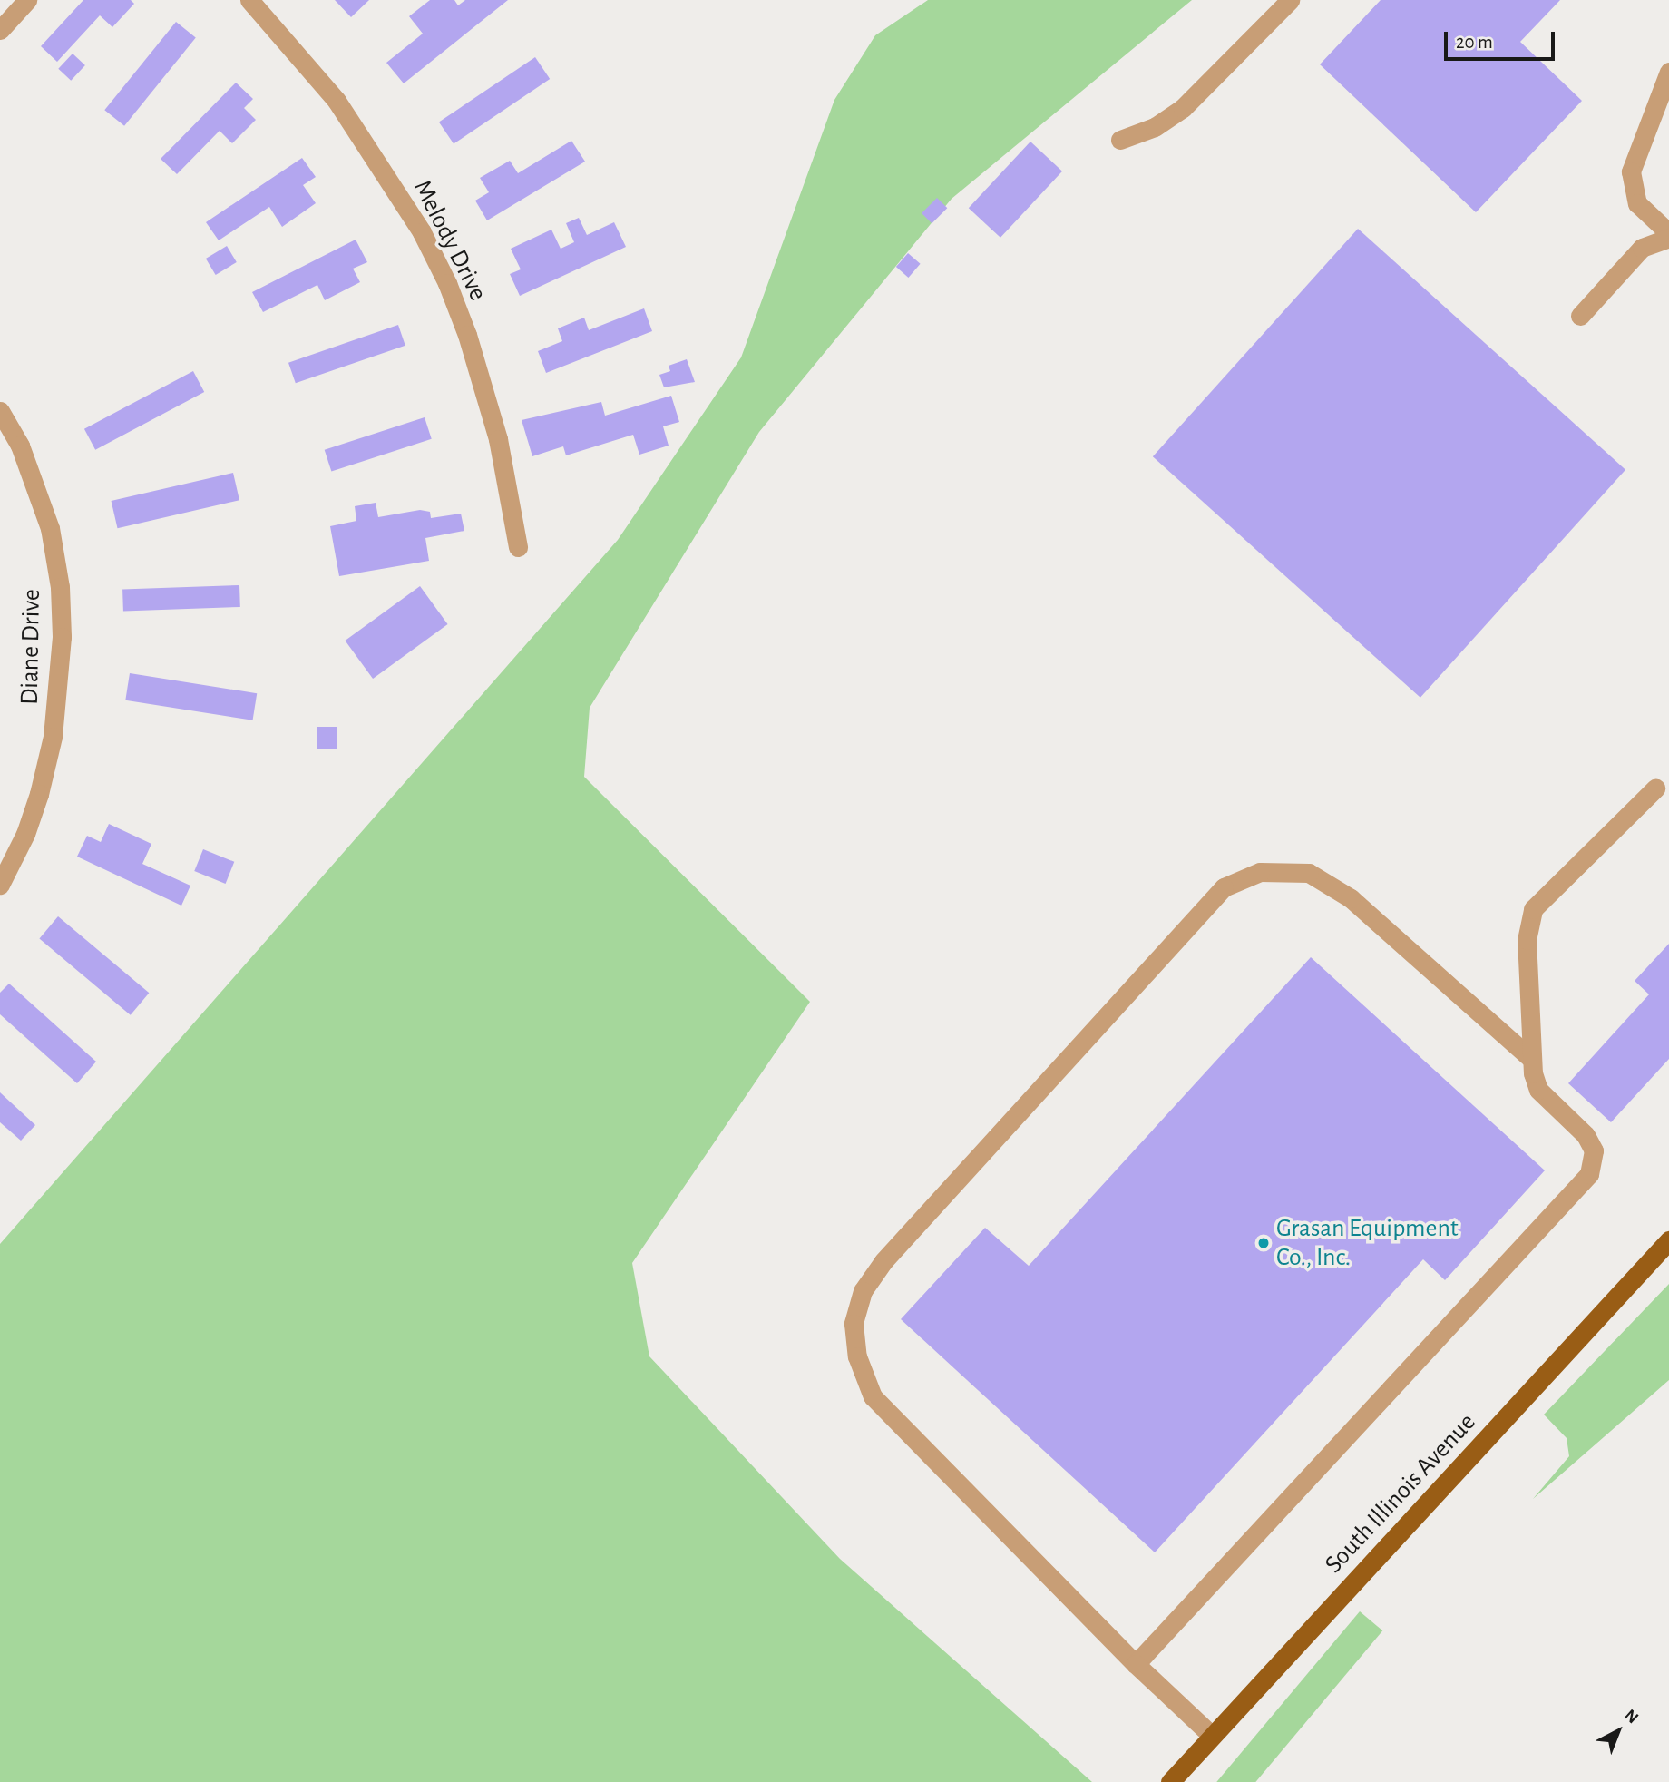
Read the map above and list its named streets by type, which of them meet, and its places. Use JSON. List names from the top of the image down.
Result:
{
  "streets": {
    "main road": ["South Illinois Avenue"],
    "street": ["Melody Drive", "Diane Drive"]
  },
  "places": ["Grasan Equipment Co., Inc."],
  "scale_bar": "20 m",
  "north": "top right"
}
